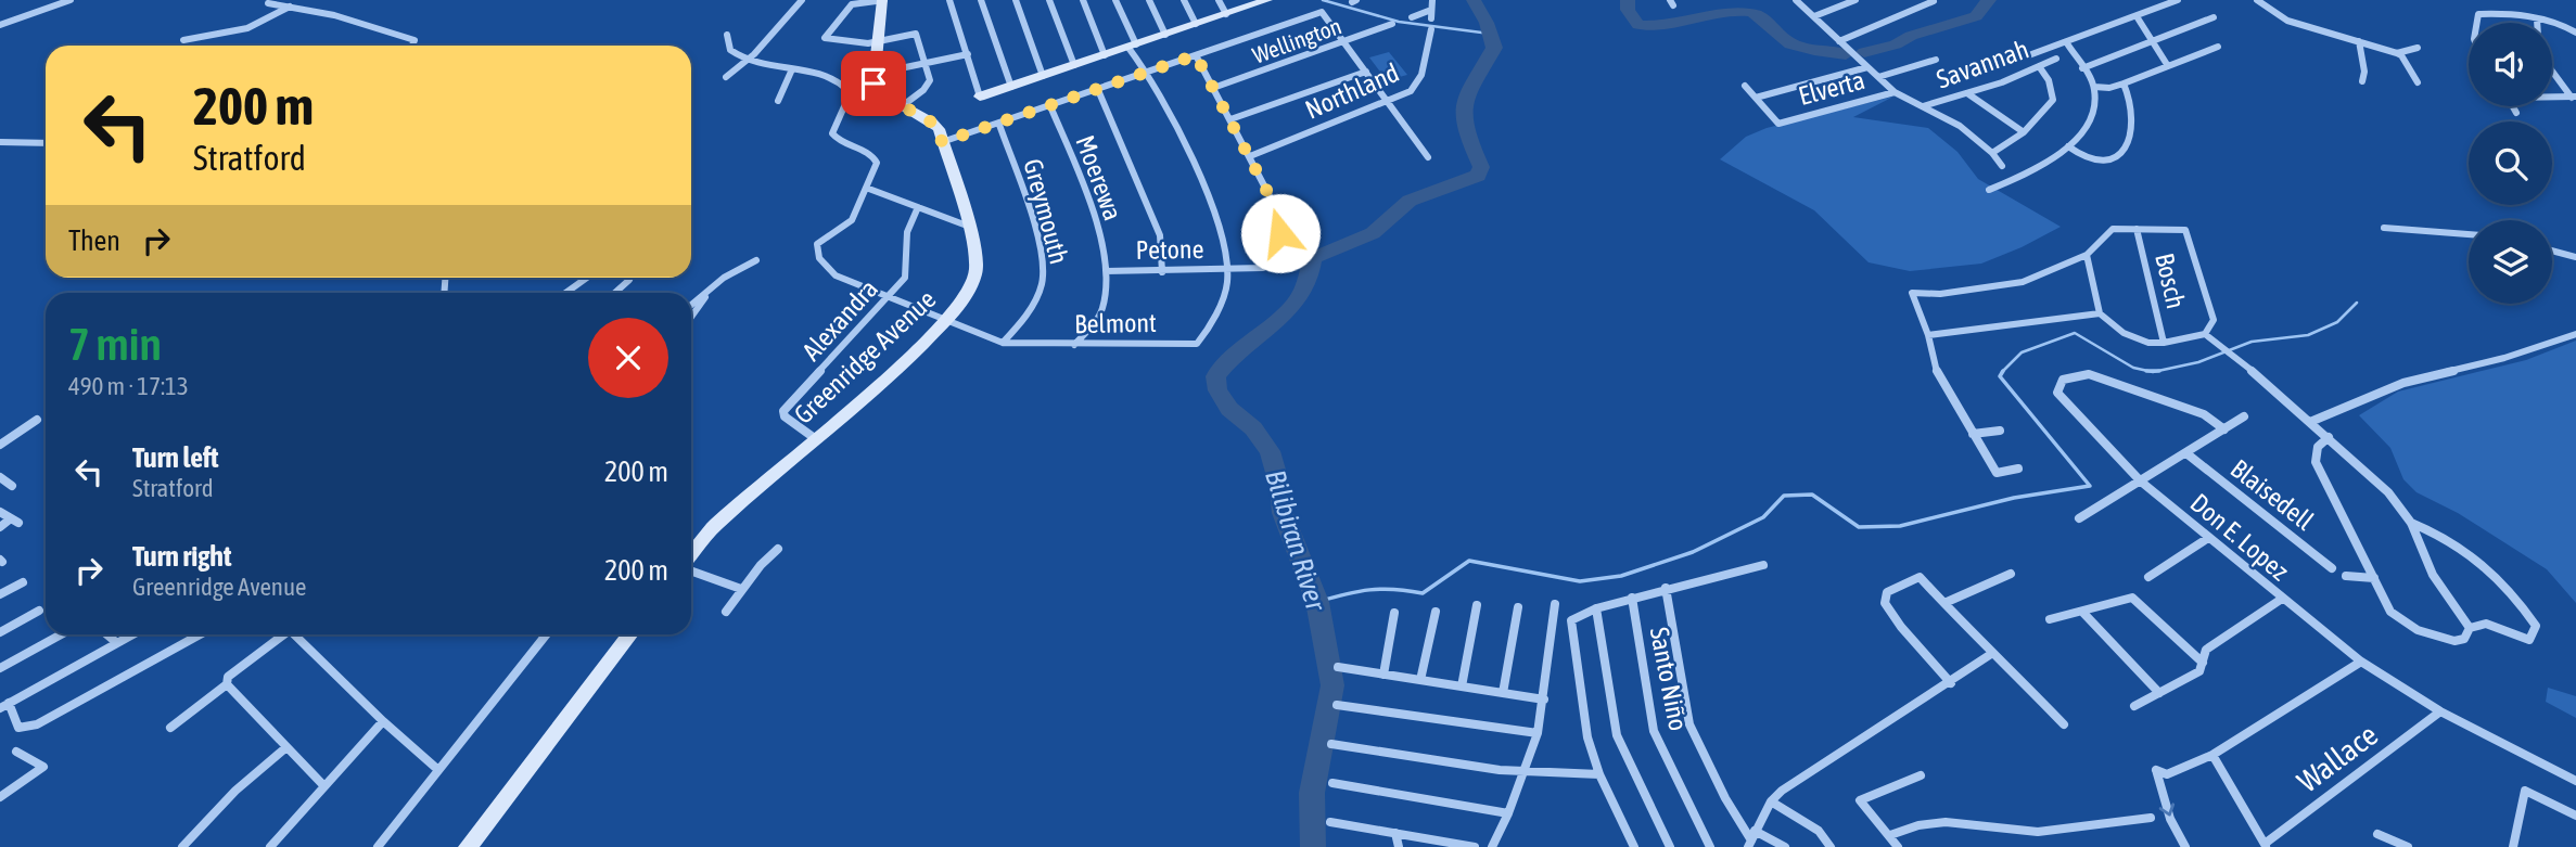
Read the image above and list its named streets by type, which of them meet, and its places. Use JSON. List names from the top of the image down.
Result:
{
  "streets": {
    "street": [
      "Wellington",
      "Savannah",
      "Elverta",
      "Northland",
      "Moerewa",
      "Greymouth",
      "Petone",
      "Bosch",
      "Alexandra",
      "Belmont",
      "Greenridge Avenue",
      "Blaisedell",
      "Don E. Lopez",
      "Santo Niño",
      "Wallace"
    ]
  },
  "crossings": [
    ["Wellington", "Petone"],
    ["Northland", "Petone"],
    ["Moerewa", "Petone"],
    ["Moerewa", "Belmont"],
    ["Greymouth", "Belmont"],
    ["Petone", "Belmont"],
    ["Alexandra", "Belmont"],
    ["Alexandra", "Greenridge Avenue"],
    ["Belmont", "Greenridge Avenue"],
    ["Don E. Lopez", "Wallace"]
  ],
  "water": ["Bilibiran River"],
  "page": {
    "turn": ["200 m", "Stratford"],
    "then": "Then",
    "heading": ["7 min", "490 m · 17:13"],
    "list": [
      {
        "name": "Turn left",
        "note": "Stratford",
        "value": "200 m"
      },
      {
        "name": "Turn right",
        "note": "Greenridge Avenue",
        "value": "200 m"
      }
    ]
  }
}
